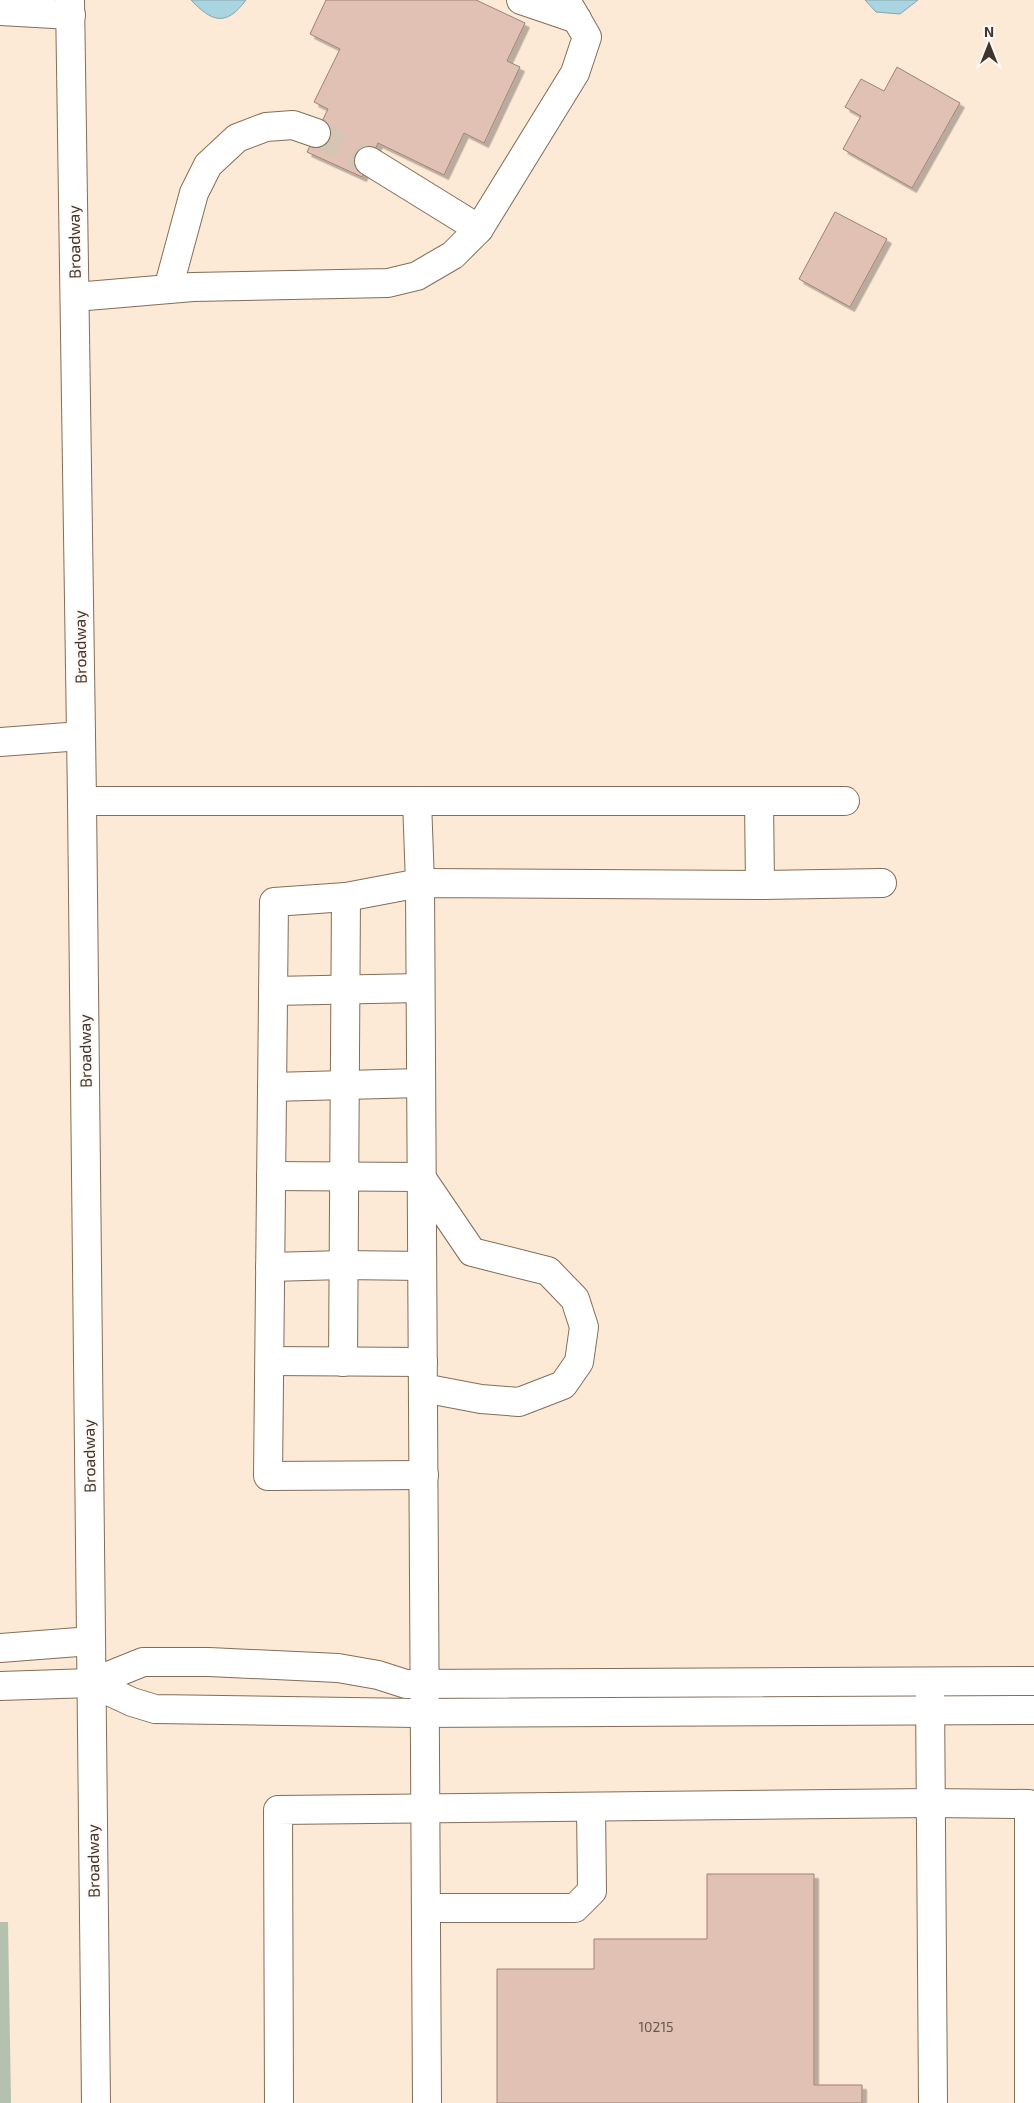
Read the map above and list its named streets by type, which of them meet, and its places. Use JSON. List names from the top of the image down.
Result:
{
  "streets": {
    "main road": ["Broadway"]
  },
  "house_numbers": ["10215"],
  "north": "top"
}
